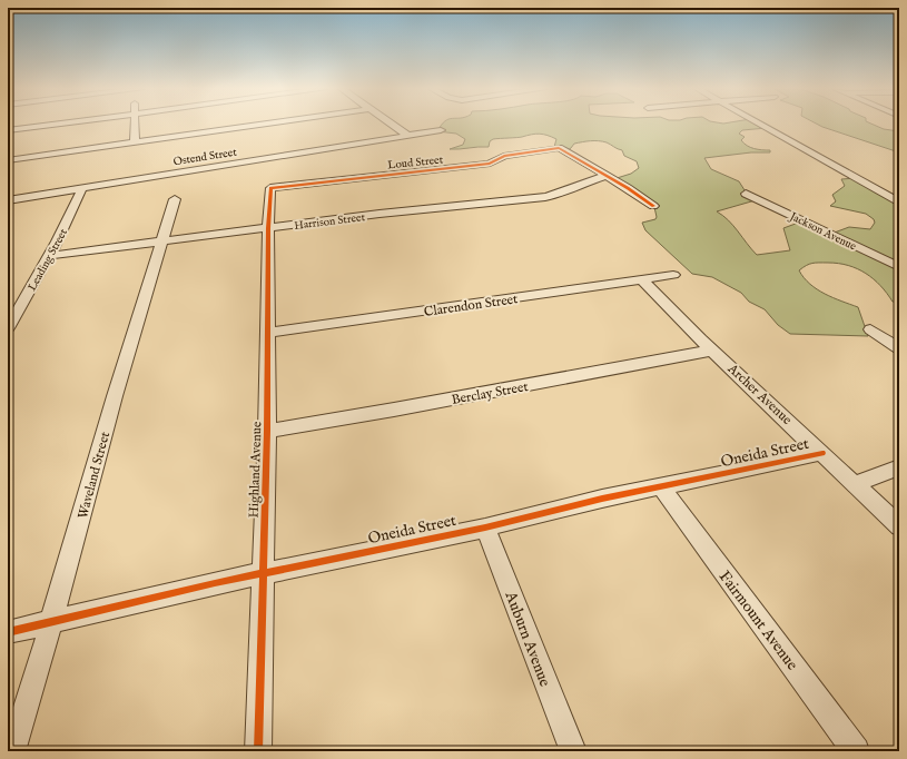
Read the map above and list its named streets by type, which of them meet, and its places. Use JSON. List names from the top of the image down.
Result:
{
  "streets": {
    "street": [
      "Ostend Street",
      "Loud Street",
      "Harrison Street",
      "Jackson Avenue",
      "Leading Street",
      "Clarendon Street",
      "Berclay Street",
      "Archer Avenue",
      "Oneida Street",
      "Highland Avenue",
      "Waveland Street",
      "Fairmount Avenue",
      "Auburn Avenue"
    ]
  },
  "crossings": [
    ["Ostend Street", "Leading Street"],
    ["Loud Street", "Harrison Street"],
    ["Loud Street", "Highland Avenue"],
    ["Harrison Street", "Leading Street"],
    ["Harrison Street", "Highland Avenue"],
    ["Harrison Street", "Waveland Street"],
    ["Clarendon Street", "Archer Avenue"],
    ["Clarendon Street", "Highland Avenue"],
    ["Berclay Street", "Archer Avenue"],
    ["Berclay Street", "Highland Avenue"],
    ["Archer Avenue", "Oneida Street"],
    ["Oneida Street", "Highland Avenue"],
    ["Oneida Street", "Waveland Street"],
    ["Oneida Street", "Fairmount Avenue"],
    ["Oneida Street", "Auburn Avenue"]
  ]
}
